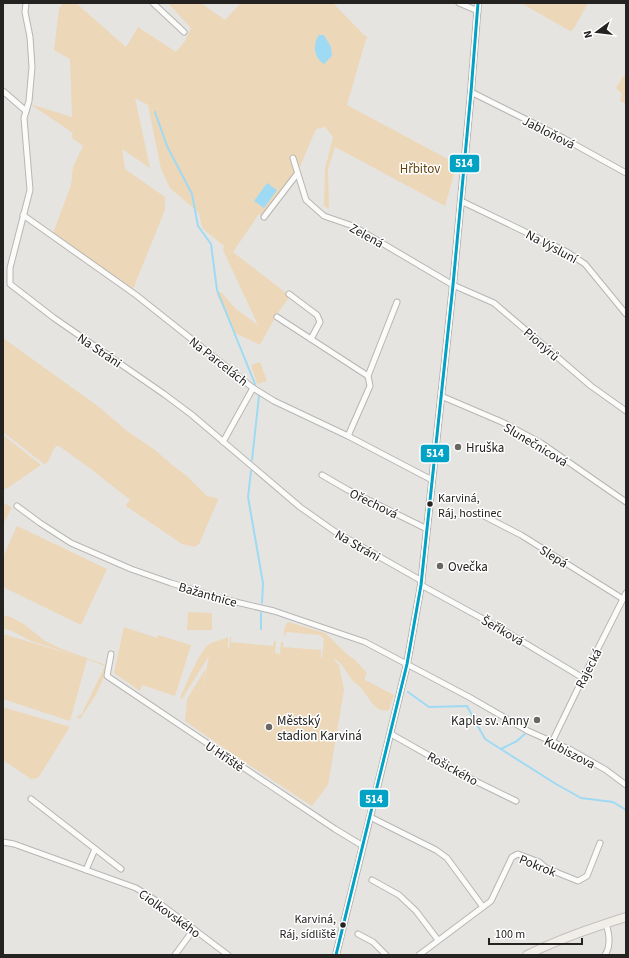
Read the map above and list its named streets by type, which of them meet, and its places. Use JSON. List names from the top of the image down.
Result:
{
  "streets": {
    "street": [
      "Jabloňová",
      "Zelená",
      "Na Výsluní",
      "Pionýrů",
      "Na Stráni",
      "Na Parcelách",
      "Slunečnicová",
      "Ořechová",
      "Slepá",
      "Bažantnice",
      "Šeříková",
      "Rajecká",
      "Kubiszova",
      "U Hřiště",
      "Rošického",
      "Pokrok",
      "Ciolkovského"
    ]
  },
  "crossings": [
    ["Zelená", "Pionýrů"],
    ["Na Stráni", "Na Parcelách"],
    ["Na Stráni", "Šeříková"],
    ["Slepá", "Rajecká"],
    ["Bažantnice", "Kubiszova"],
    ["Šeříková", "Rajecká"],
    ["Rajecká", "Kubiszova"]
  ],
  "parks": ["Hřbitov"],
  "places": [
    "Hruška",
    "Karviná, Ráj, hostinec",
    "Ovečka",
    "Kaple sv. Anny",
    "Městský stadion Karviná",
    "Karviná, Ráj, sídliště"
  ],
  "lines": ["transit line 514"],
  "scale_bar": "100 m",
  "north": "left"
}
